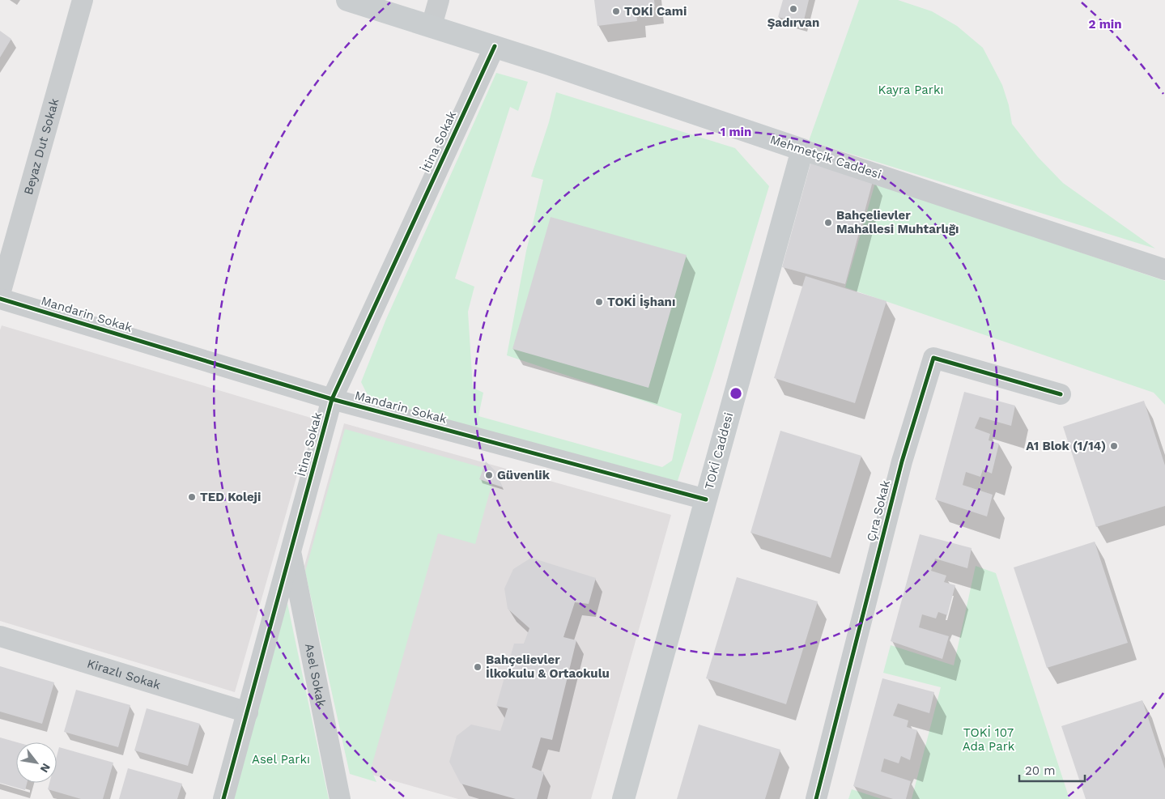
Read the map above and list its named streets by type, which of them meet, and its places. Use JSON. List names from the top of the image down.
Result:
{
  "streets": {
    "main road": ["Mehmetçik Caddesi", "TOKİ Caddesi"],
    "street": [
      "İtina Sokak",
      "Beyaz Dut Sokak",
      "Mandarin Sokak",
      "Çıra Sokak",
      "Kirazlı Sokak",
      "Asel Sokak"
    ]
  },
  "crossings": [
    ["İtina Sokak", "Mehmetçik Caddesi"],
    ["İtina Sokak", "Mandarin Sokak"],
    ["İtina Sokak", "Kirazlı Sokak"],
    ["İtina Sokak", "Asel Sokak"],
    ["Mehmetçik Caddesi", "TOKİ Caddesi"],
    ["Mandarin Sokak", "TOKİ Caddesi"]
  ],
  "parks": ["Kayra Parkı", "TOKİ 107 Ada Park", "Asel Parkı"],
  "places": [
    "Şadırvan",
    "TOKİ Cami",
    "Bahçelievler Mahallesi Muhtarlığı",
    "TOKİ İşhanı",
    "A1 Blok (1/14)",
    "Güvenlik",
    "TED Koleji",
    "Bahçelievler İlkokulu & Ortaokulu"
  ],
  "scale_bar": "20 m",
  "north": "bottom right",
  "rings": ["2 min", "1 min"]
}
